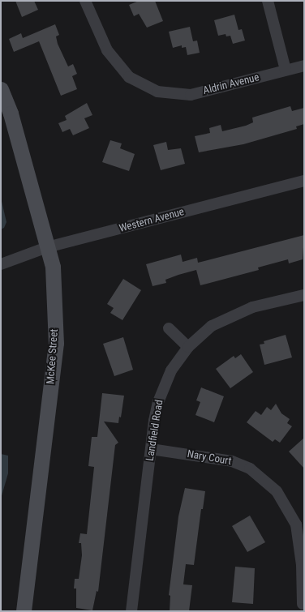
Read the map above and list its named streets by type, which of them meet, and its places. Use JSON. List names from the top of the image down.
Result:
{
  "streets": {
    "street": [
      "Aldrin Avenue",
      "Western Avenue",
      "McKee Street",
      "Landfield Road",
      "Nary Court"
    ]
  },
  "crossings": [
    ["Western Avenue", "McKee Street"],
    ["Landfield Road", "Nary Court"]
  ]
}
